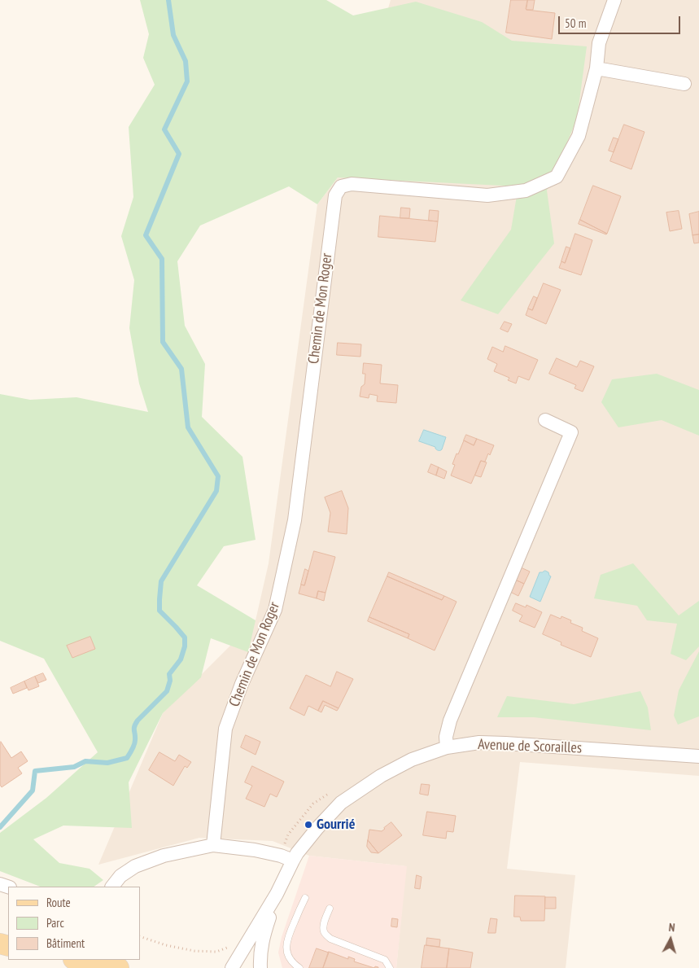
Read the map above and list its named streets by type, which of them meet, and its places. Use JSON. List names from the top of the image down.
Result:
{
  "streets": {
    "street": ["Chemin de Mon Roger", "Avenue de Scorailles"]
  },
  "places": ["Gourrié"],
  "legend": ["Route", "Parc", "Bâtiment"],
  "scale_bar": "50 m",
  "north": "top"
}
